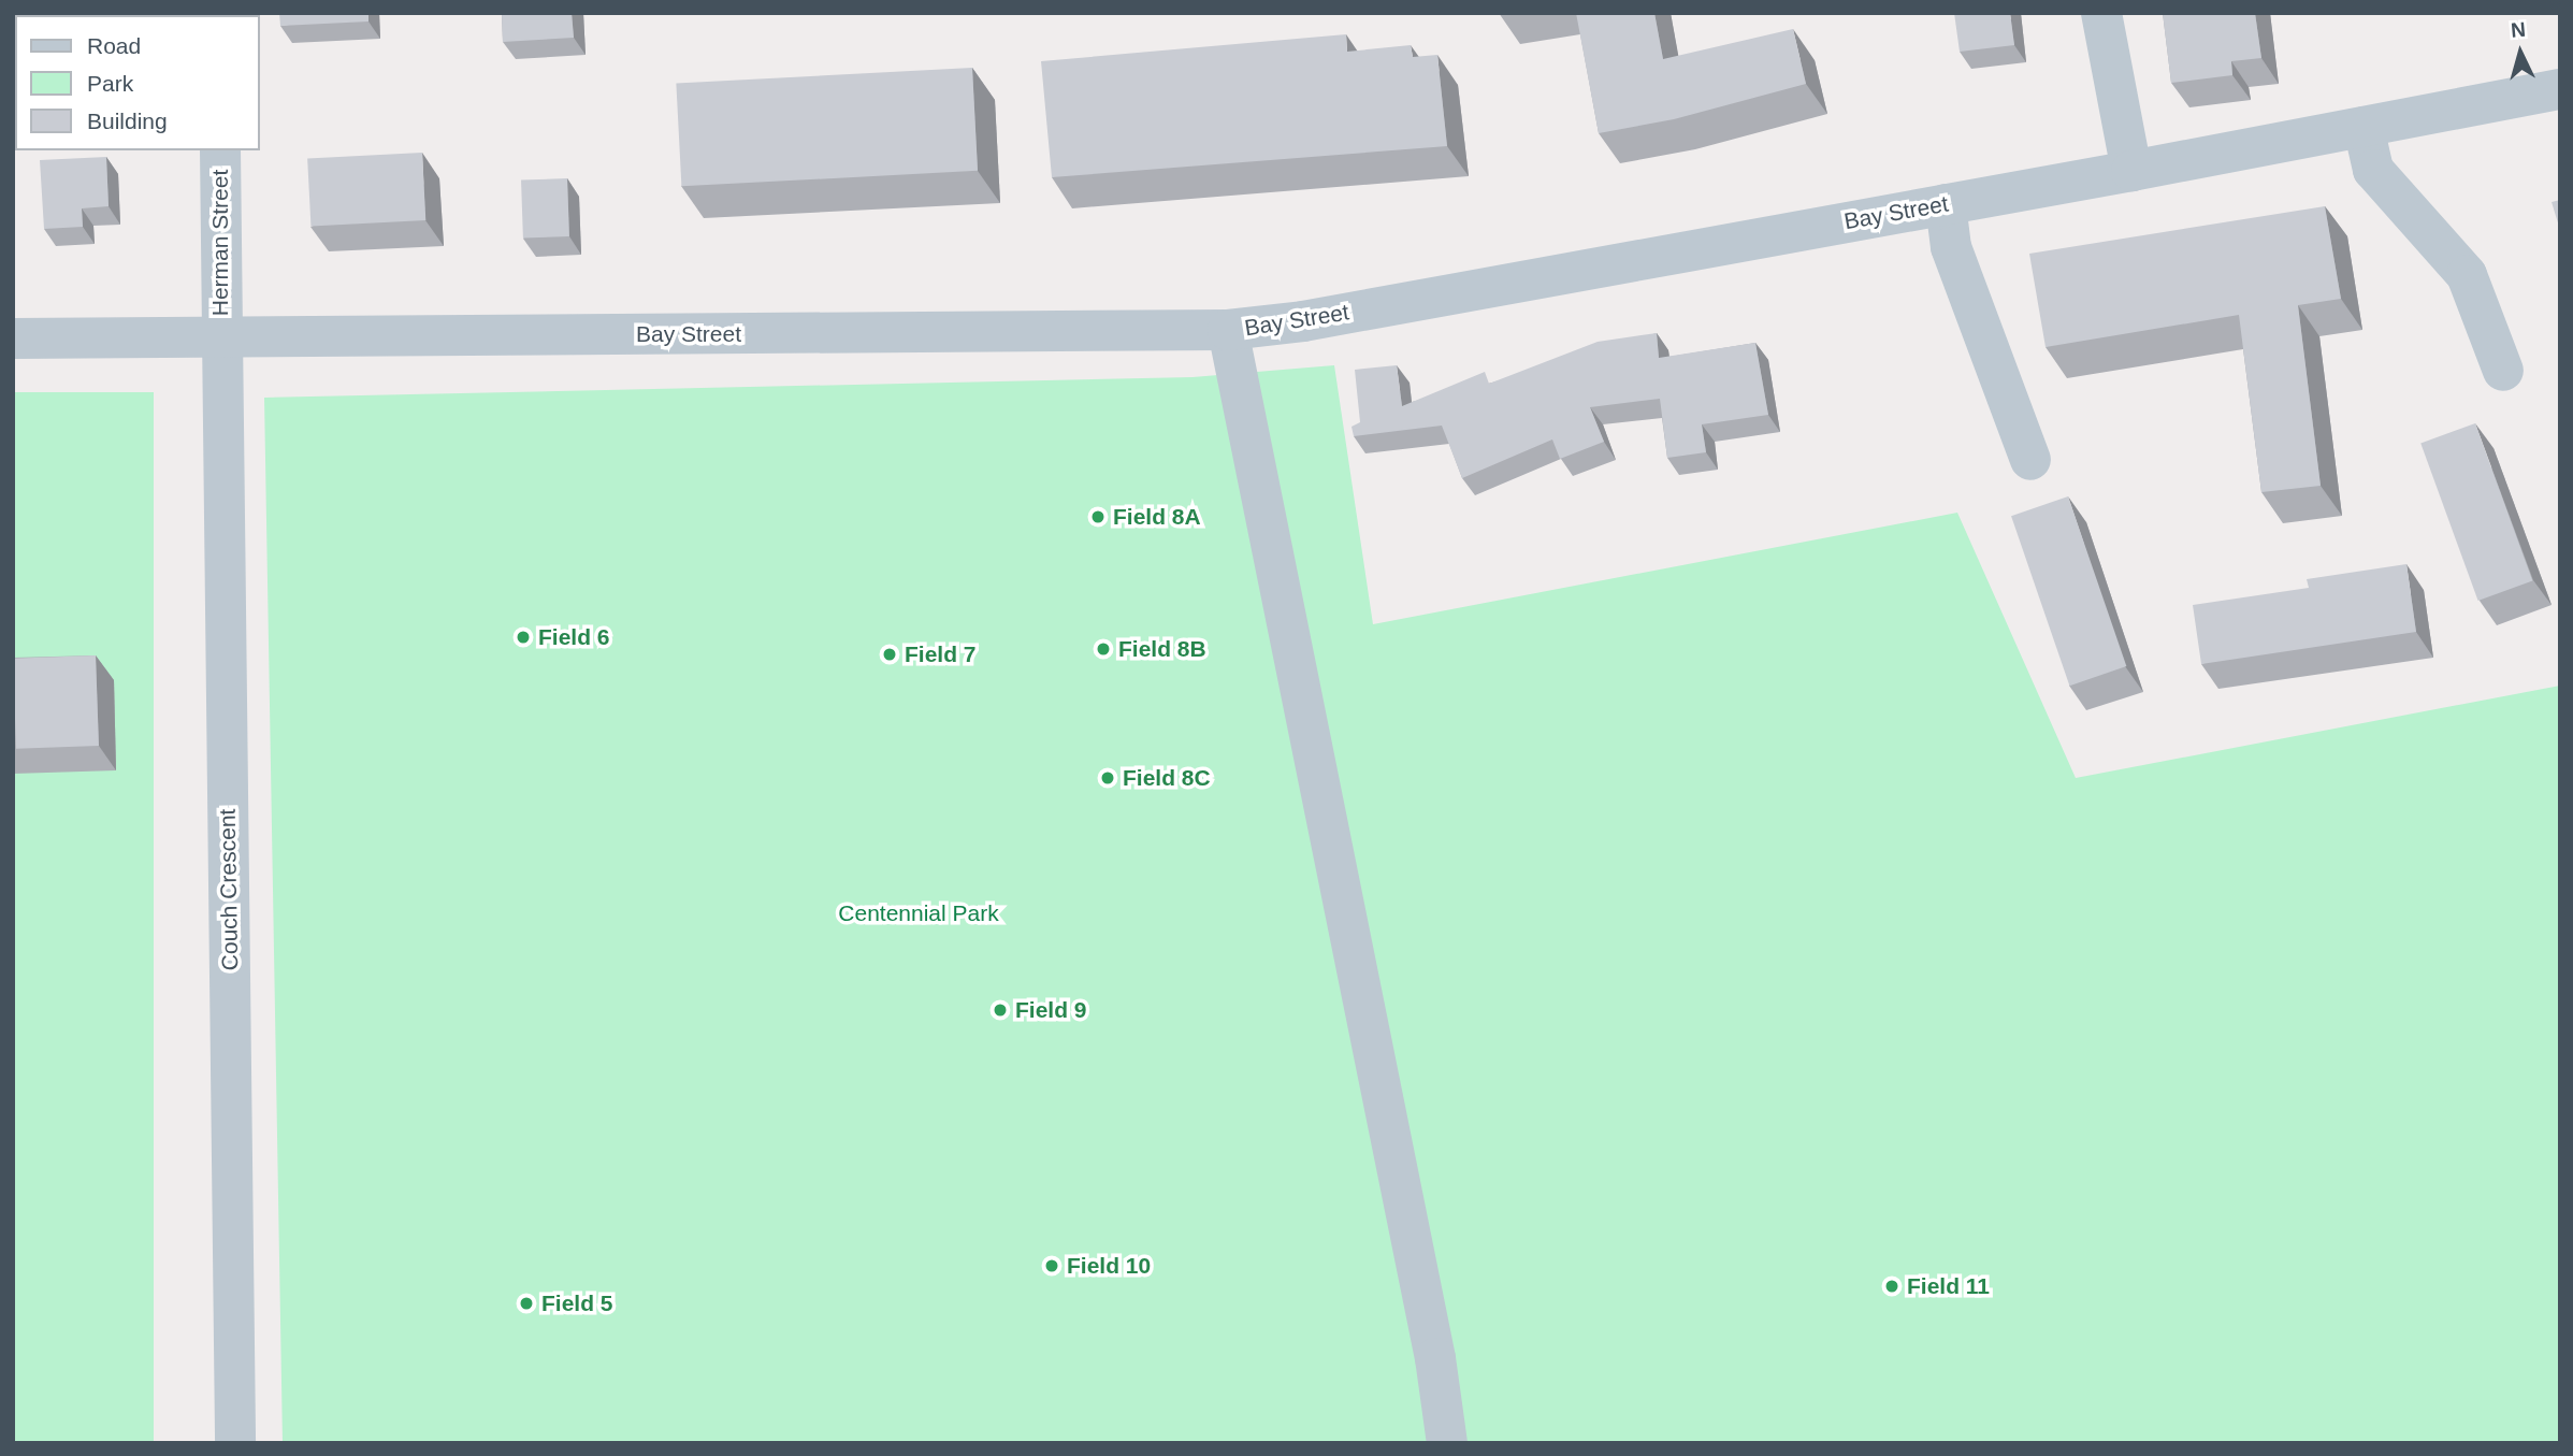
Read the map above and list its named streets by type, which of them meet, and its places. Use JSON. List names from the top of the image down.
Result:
{
  "streets": {
    "street": ["Bay Street", "Herman Street", "Couch Crescent"]
  },
  "crossings": [
    ["Bay Street", "Herman Street"],
    ["Bay Street", "Couch Crescent"],
    ["Herman Street", "Couch Crescent"]
  ],
  "parks": ["Centennial Park"],
  "places": [
    "Field 8A",
    "Field 6",
    "Field 8B",
    "Field 7",
    "Field 8C",
    "Field 9",
    "Field 10",
    "Field 11",
    "Field 5"
  ],
  "legend": ["Road", "Park", "Building"],
  "north": "top"
}
